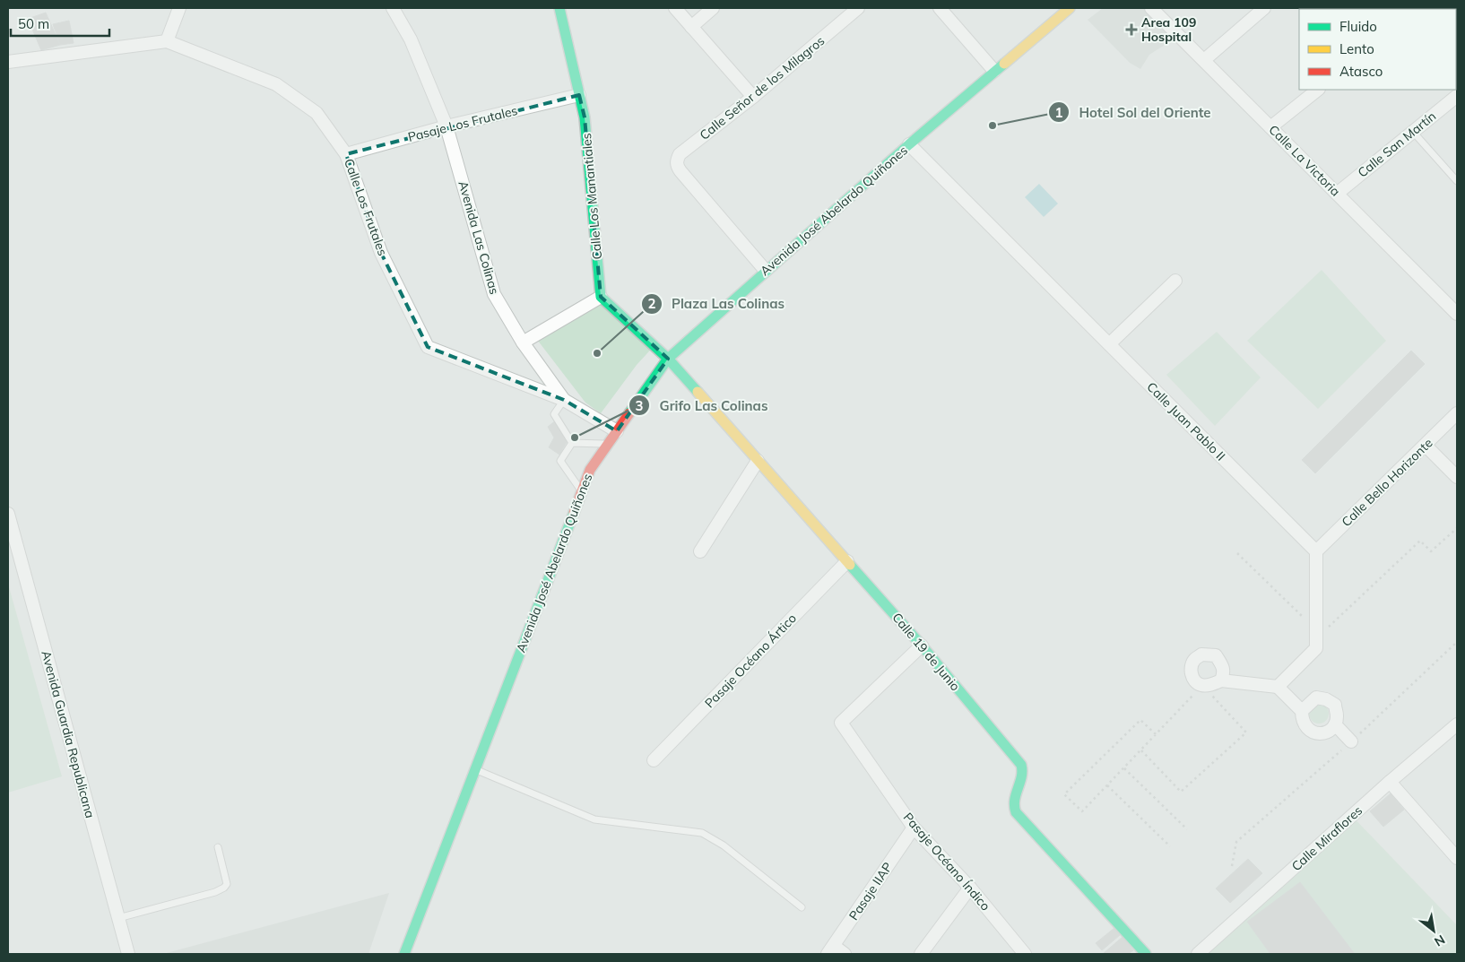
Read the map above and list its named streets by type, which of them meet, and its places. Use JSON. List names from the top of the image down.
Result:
{
  "streets": {
    "main road": ["Calle Los Manantiales", "Avenida José Abelardo Quiñones", "Calle 19 de Junio"],
    "street": [
      "Calle Señor de los Milagros",
      "Pasaje Los Frutales",
      "Calle San Martín",
      "Calle La Victoria",
      "Calle Los Frutales",
      "Avenida Las Colinas",
      "Calle Juan Pablo II",
      "Calle Bello Horizonte",
      "Pasaje Océano Ártico",
      "Avenida Guardia Republicana",
      "Calle Miraflores",
      "Pasaje Océano Índico",
      "Pasaje IIAP"
    ]
  },
  "crossings": [
    ["Calle Señor de los Milagros", "Avenida José Abelardo Quiñones"],
    ["Pasaje Los Frutales", "Calle Los Manantiales"],
    ["Pasaje Los Frutales", "Calle Los Frutales"],
    ["Pasaje Los Frutales", "Avenida Las Colinas"],
    ["Calle San Martín", "Calle La Victoria"],
    ["Calle Los Frutales", "Avenida Las Colinas"],
    ["Avenida José Abelardo Quiñones", "Avenida Las Colinas"],
    ["Avenida José Abelardo Quiñones", "Calle Juan Pablo II"],
    ["Avenida José Abelardo Quiñones", "Calle 19 de Junio"],
    ["Calle Juan Pablo II", "Calle Bello Horizonte"],
    ["Calle 19 de Junio", "Pasaje Océano Ártico"],
    ["Calle 19 de Junio", "Pasaje Océano Índico"],
    ["Pasaje Océano Índico", "Pasaje IIAP"]
  ],
  "places": {
    "health": ["Area 109 Hospital"],
    "other": ["Hotel Sol del Oriente", "Plaza Las Colinas", "Grifo Las Colinas"]
  },
  "legend": ["Fluido", "Lento", "Atasco"],
  "scale_bar": "50 m",
  "north": "bottom right"
}
